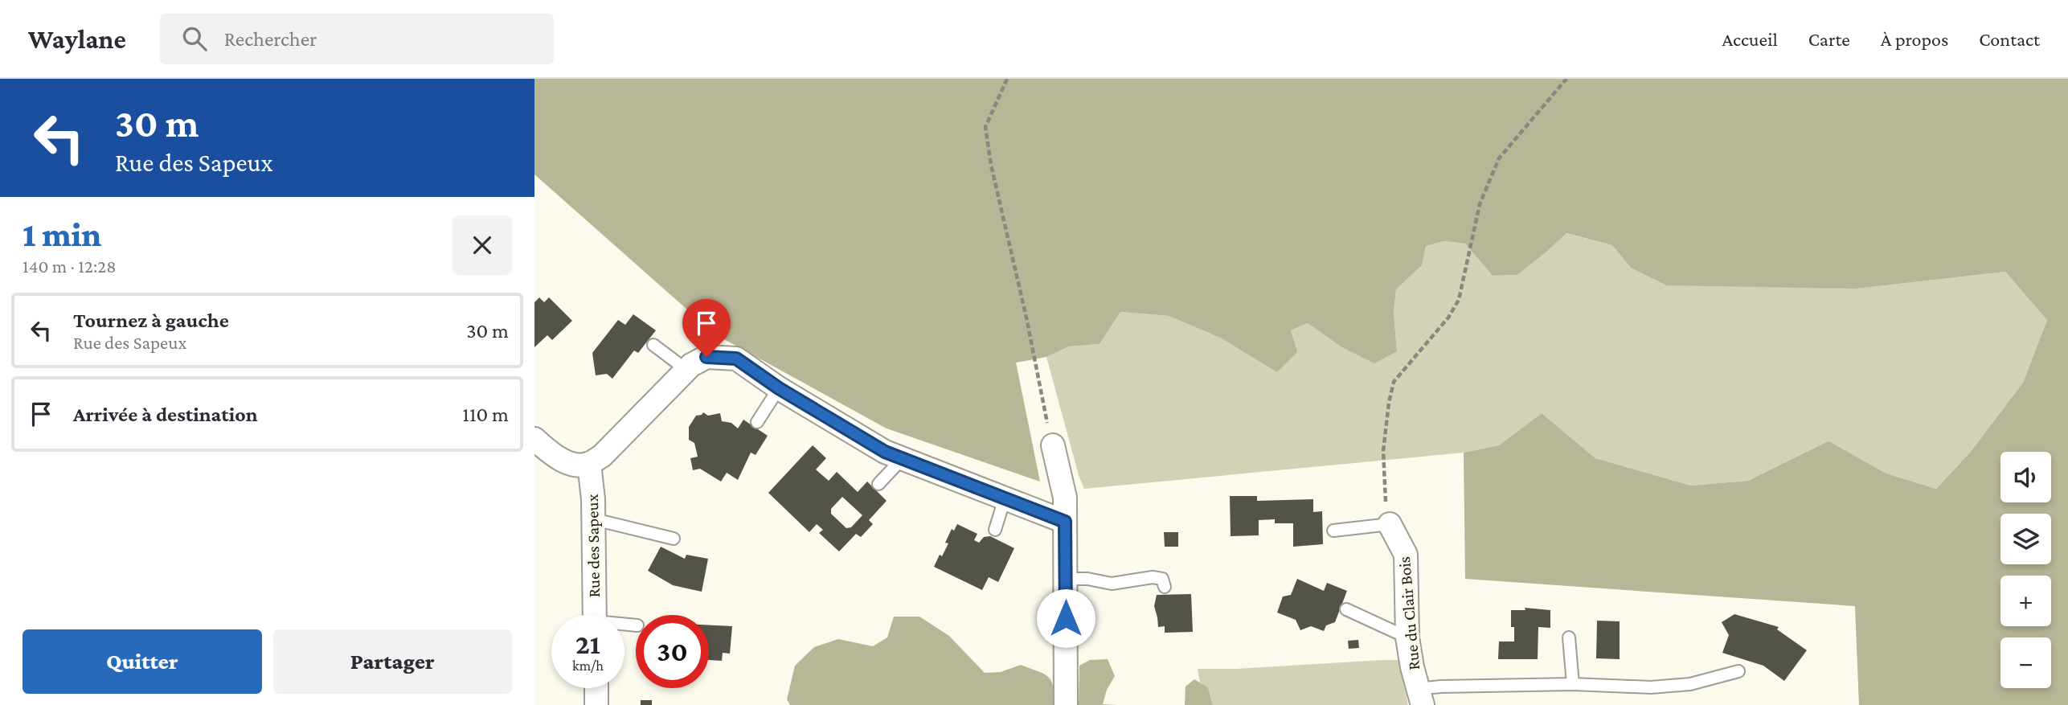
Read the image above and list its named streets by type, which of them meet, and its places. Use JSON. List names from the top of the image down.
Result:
{
  "streets": {
    "street": ["Rue des Sapeux", "Rue du Clair Bois"]
  },
  "page": {
    "header": "Waylane",
    "search": "Rechercher",
    "nav": [
      "Accueil",
      "Carte",
      "À propos",
      "Contact"
    ],
    "turn": ["30 m", "Rue des Sapeux"],
    "heading": ["1 min", "140 m · 12:28"],
    "list": [
      {
        "name": "Tournez à gauche",
        "note": "Rue des Sapeux",
        "value": "30 m"
      },
      {
        "name": "Arrivée à destination",
        "value": "110 m"
      }
    ],
    "map_buttons": ["+", "−"],
    "speed": "21 km/h",
    "limit": "30",
    "buttons": ["Quitter", "Partager"]
  }
}
